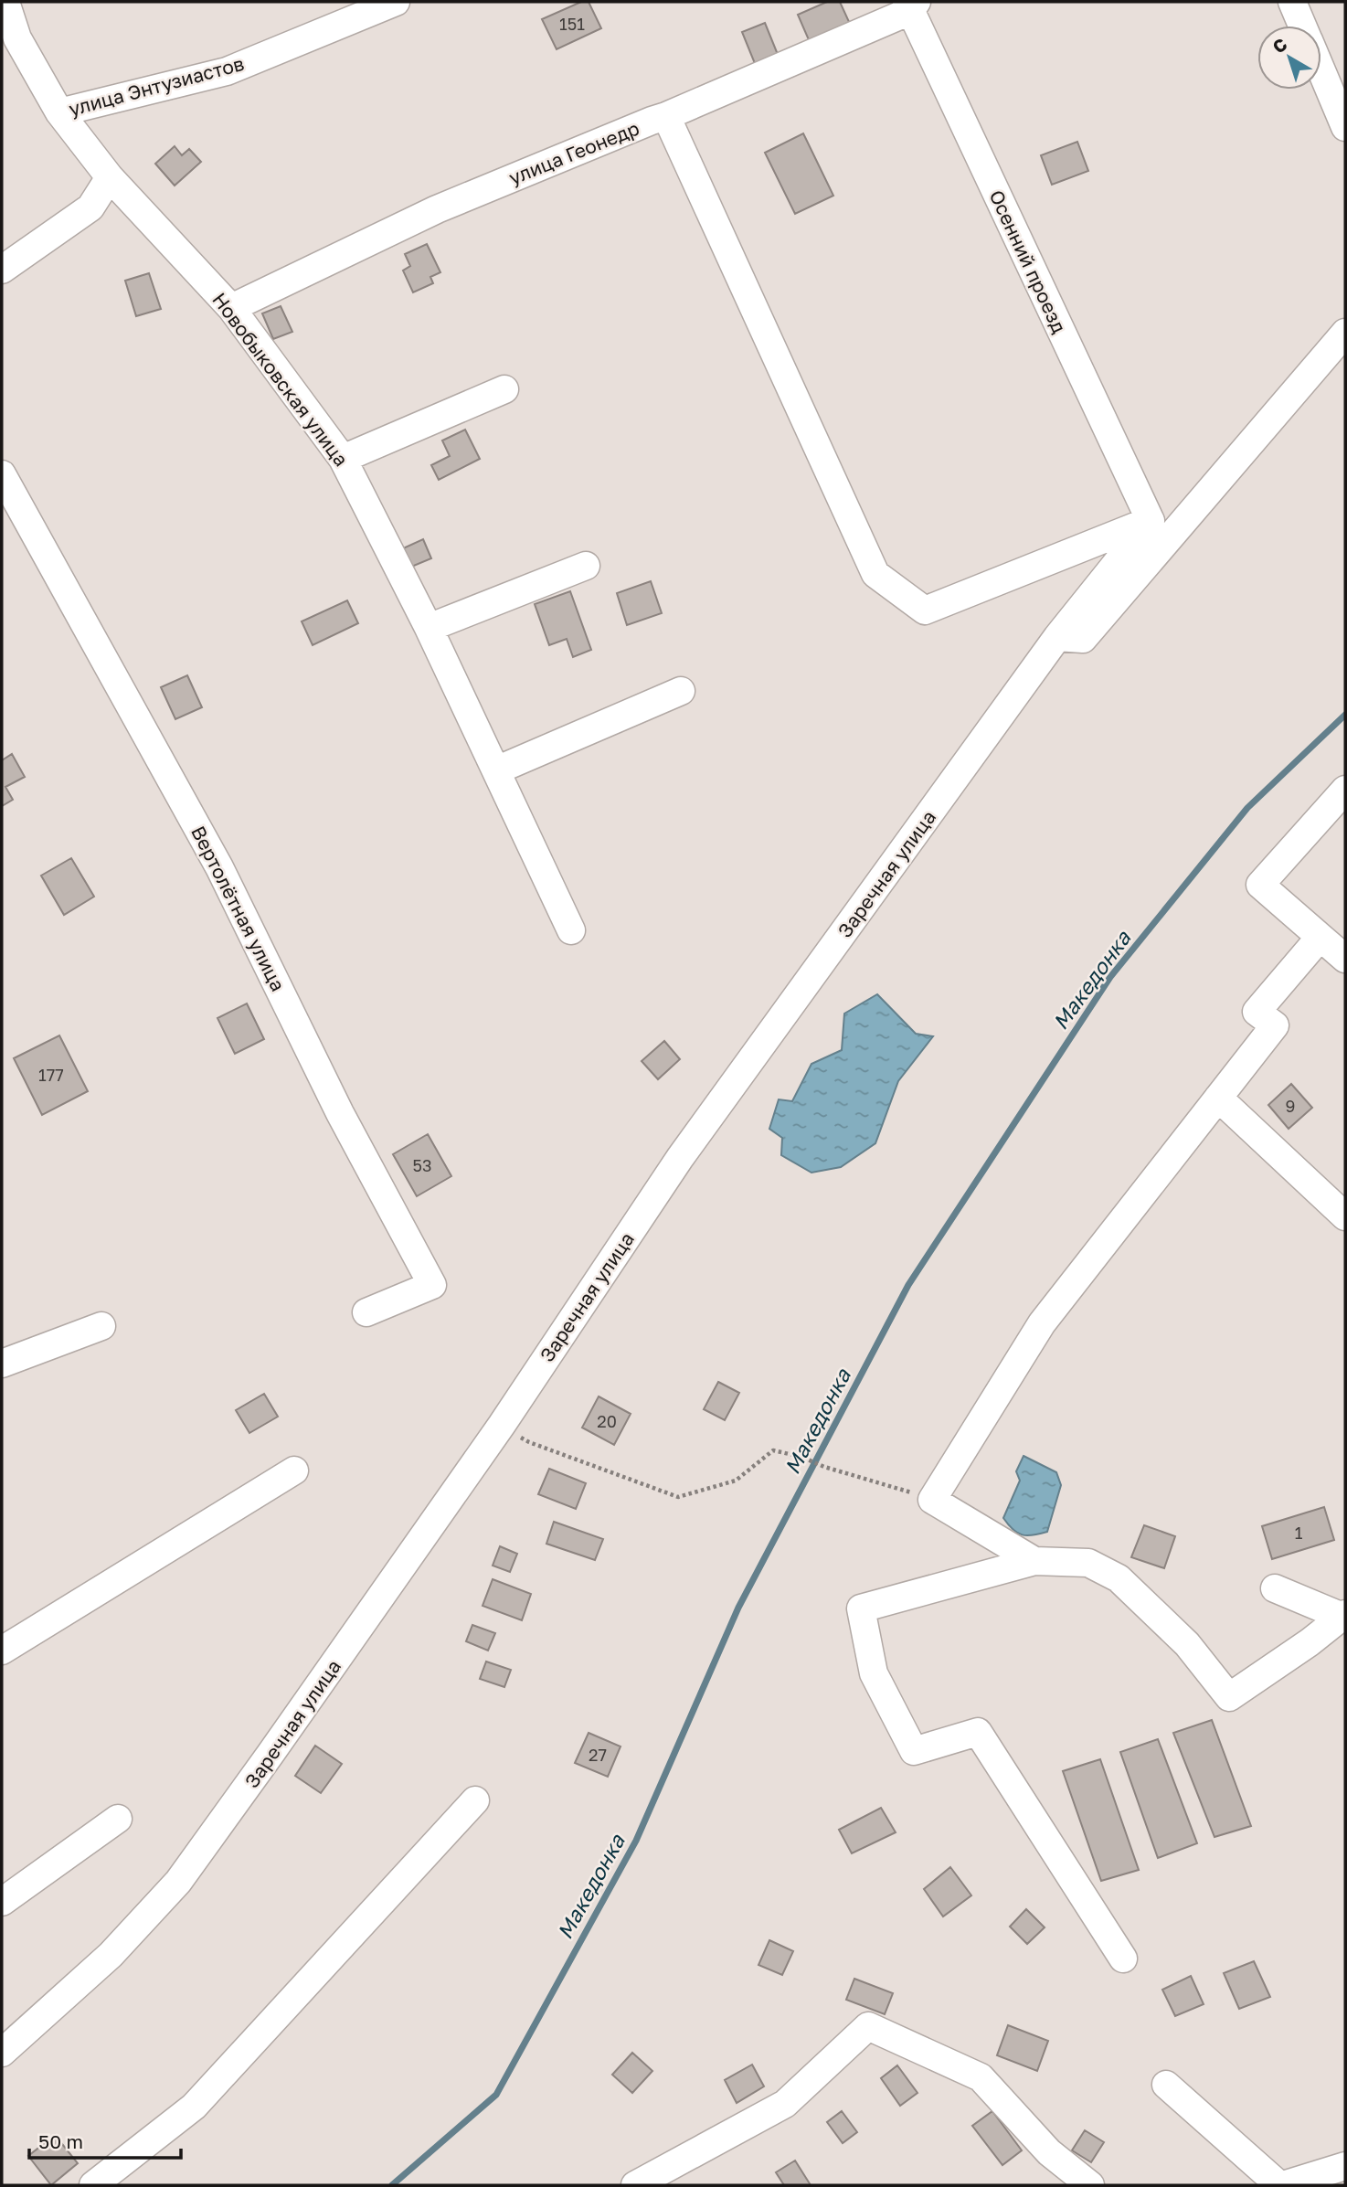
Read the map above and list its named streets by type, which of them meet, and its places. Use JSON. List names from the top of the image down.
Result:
{
  "streets": {
    "street": [
      "улица Энтузиастов",
      "улица Геонедр",
      "Осенний проезд",
      "Новобыковская улица",
      "Заречная улица",
      "Вертолётная улица"
    ]
  },
  "crossings": [
    ["улица Энтузиастов", "Новобыковская улица"],
    ["улица Геонедр", "Осенний проезд"],
    ["улица Геонедр", "Новобыковская улица"],
    ["Осенний проезд", "Заречная улица"]
  ],
  "water": ["Македонка"],
  "house_numbers": [
    "151",
    "177",
    "9",
    "53",
    "20",
    "1",
    "27"
  ],
  "scale_bar": "50 m",
  "north": "top left"
}
